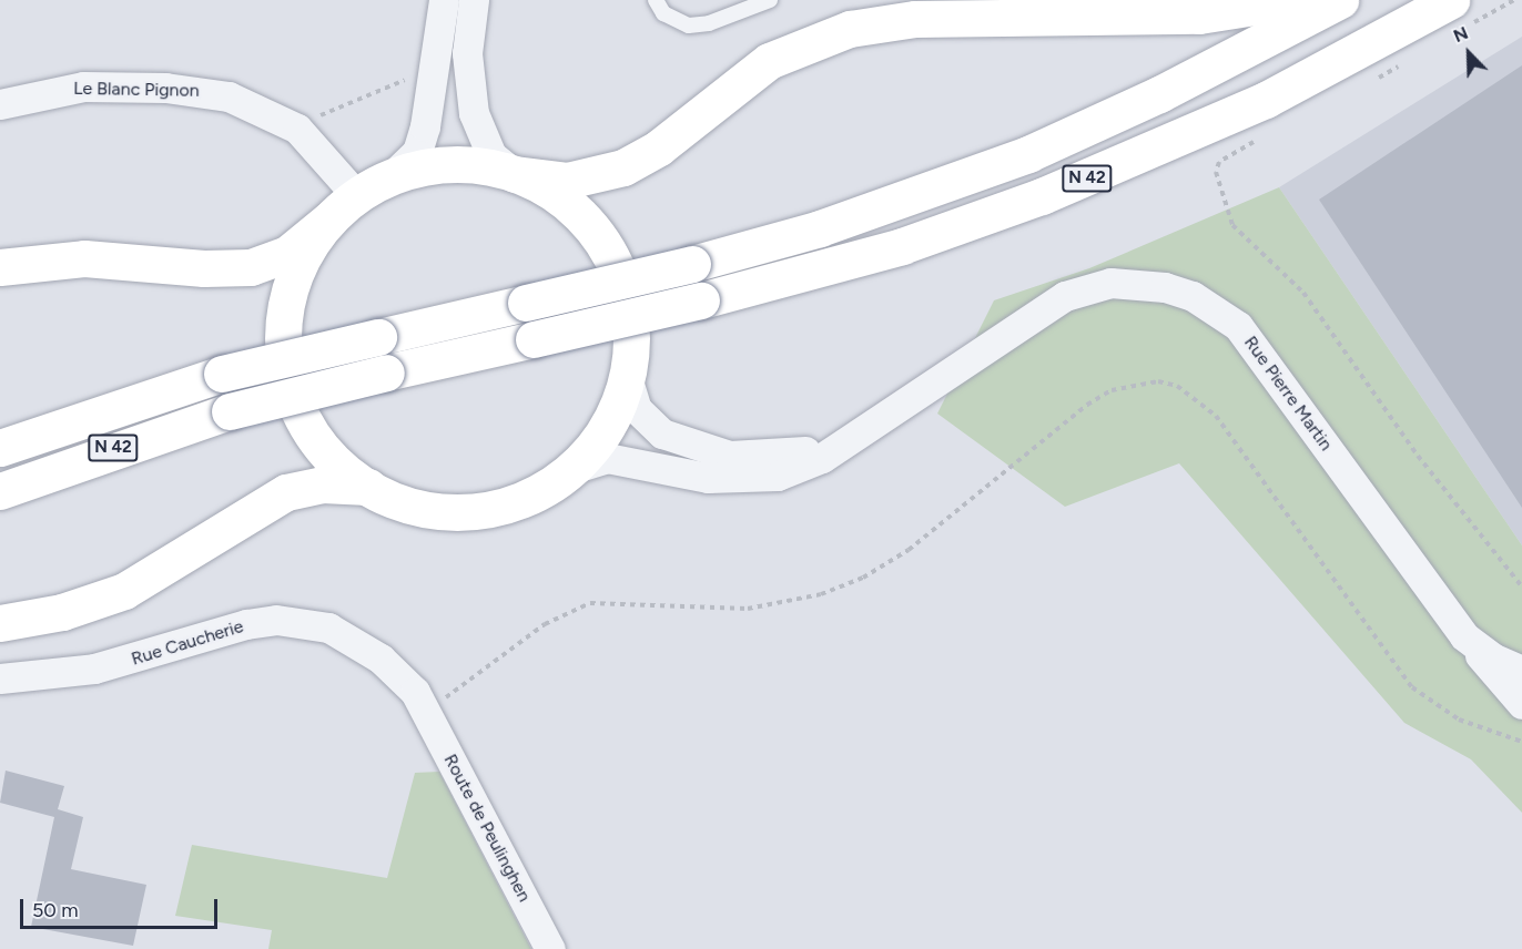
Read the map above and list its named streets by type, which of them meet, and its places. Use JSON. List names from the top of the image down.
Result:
{
  "streets": {
    "main road": ["N 42"],
    "street": [
      "Le Blanc Pignon",
      "Rue Pierre Martin",
      "Rue Caucherie",
      "Route de Peulinghen"
    ]
  },
  "crossings": [
    ["Rue Caucherie", "Route de Peulinghen"]
  ],
  "scale_bar": "50 m",
  "north": "top left"
}
